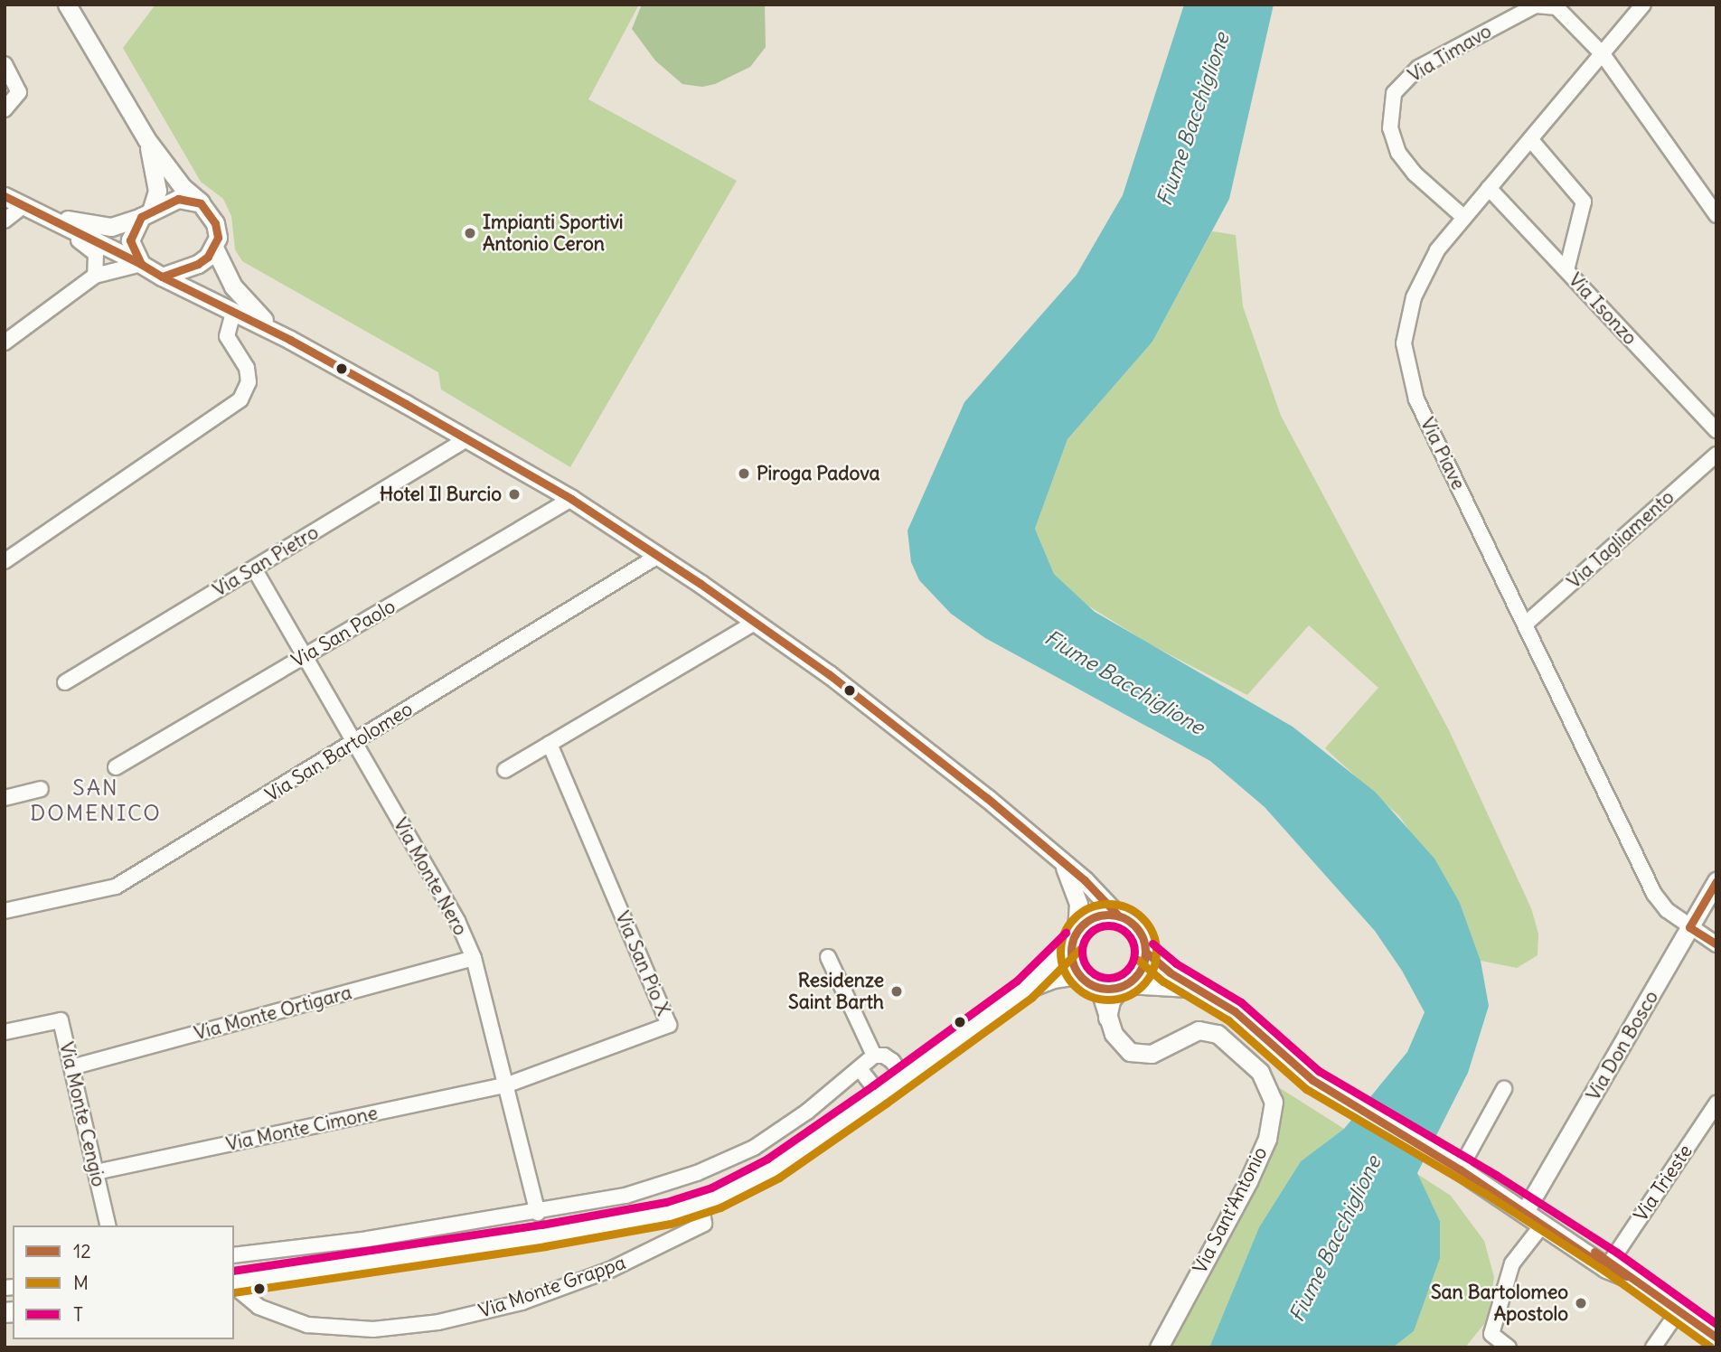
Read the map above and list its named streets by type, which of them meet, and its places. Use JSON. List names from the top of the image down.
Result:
{
  "streets": {
    "main road": ["Via Monte Grappa"],
    "street": [
      "Via Timavo",
      "Via Isonzo",
      "Via Piave",
      "Via Tagliamento",
      "Via San Pietro",
      "Via San Paolo",
      "Via San Bartolomeo",
      "Via Monte Nero",
      "Via San Pio X",
      "Via Monte Ortigara",
      "Via Don Bosco",
      "Via Monte Cengio",
      "Via Monte Cimone",
      "Via Trieste",
      "Via Sant'Antonio"
    ]
  },
  "crossings": [
    ["Via Timavo", "Via Piave"],
    ["Via Isonzo", "Via Piave"],
    ["Via Piave", "Via Tagliamento"],
    ["Via Piave", "Via Don Bosco"],
    ["Via San Pietro", "Via Monte Nero"],
    ["Via San Paolo", "Via Monte Nero"],
    ["Via San Bartolomeo", "Via Monte Nero"],
    ["Via Monte Nero", "Via San Pio X"],
    ["Via Monte Nero", "Via Monte Ortigara"],
    ["Via Monte Nero", "Via Monte Cimone"],
    ["Via San Pio X", "Via Monte Cimone"],
    ["Via Monte Ortigara", "Via Monte Cengio"],
    ["Via Monte Cengio", "Via Monte Cimone"],
    ["Via Sant'Antonio", "Via Monte Grappa"]
  ],
  "districts": ["SAN DOMENICO"],
  "water": ["Fiume Bacchiglione"],
  "places": [
    "Impianti Sportivi Antonio Ceron",
    "Piroga Padova",
    "Hotel Il Burcio",
    "Residenze Saint Barth",
    "San Bartolomeo Apostolo"
  ],
  "lines": ["transit line 12", "transit line M", "transit line T"],
  "legend": ["12", "M", "T"]
}
